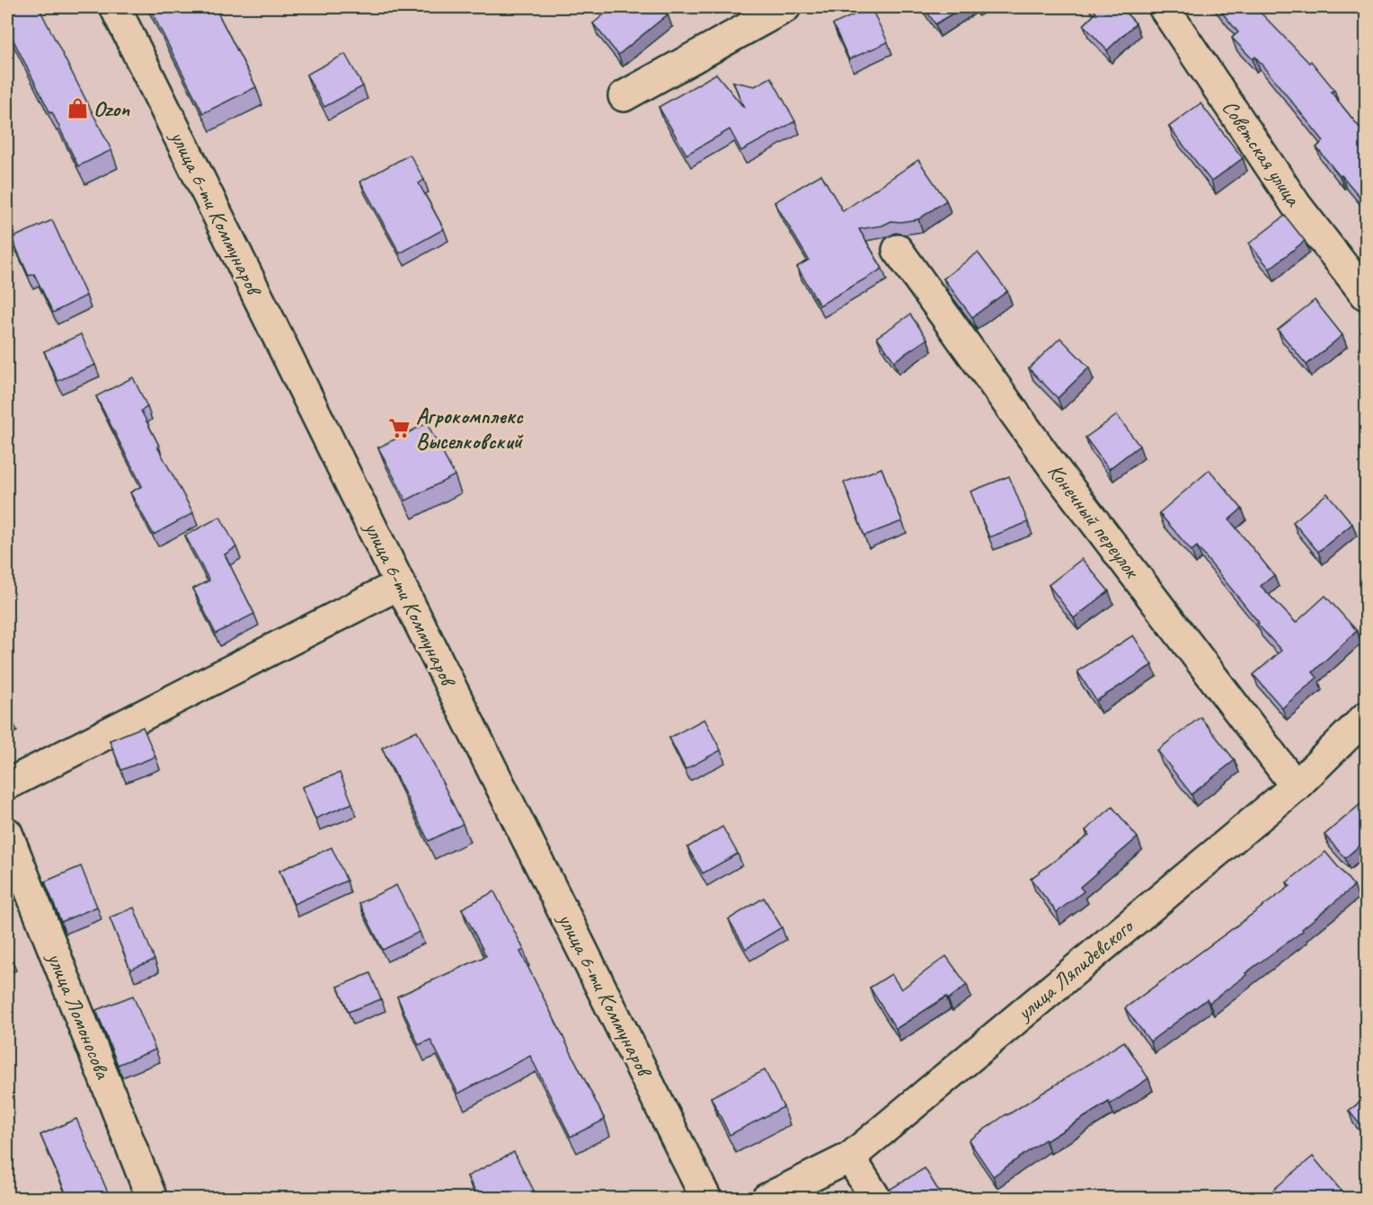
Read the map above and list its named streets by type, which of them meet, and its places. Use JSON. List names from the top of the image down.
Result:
{
  "streets": {
    "main road": [
      "Советская улица",
      "улица 6-ти Коммунаров",
      "Конечный переулок",
      "улица Ляпидевского",
      "улица Ломоносова"
    ]
  },
  "crossings": [
    ["Конечный переулок", "улица Ляпидевского"]
  ],
  "places": {
    "shop": ["Ozon"],
    "supermarket": ["Агрокомплекс Выселковский"]
  }
}
